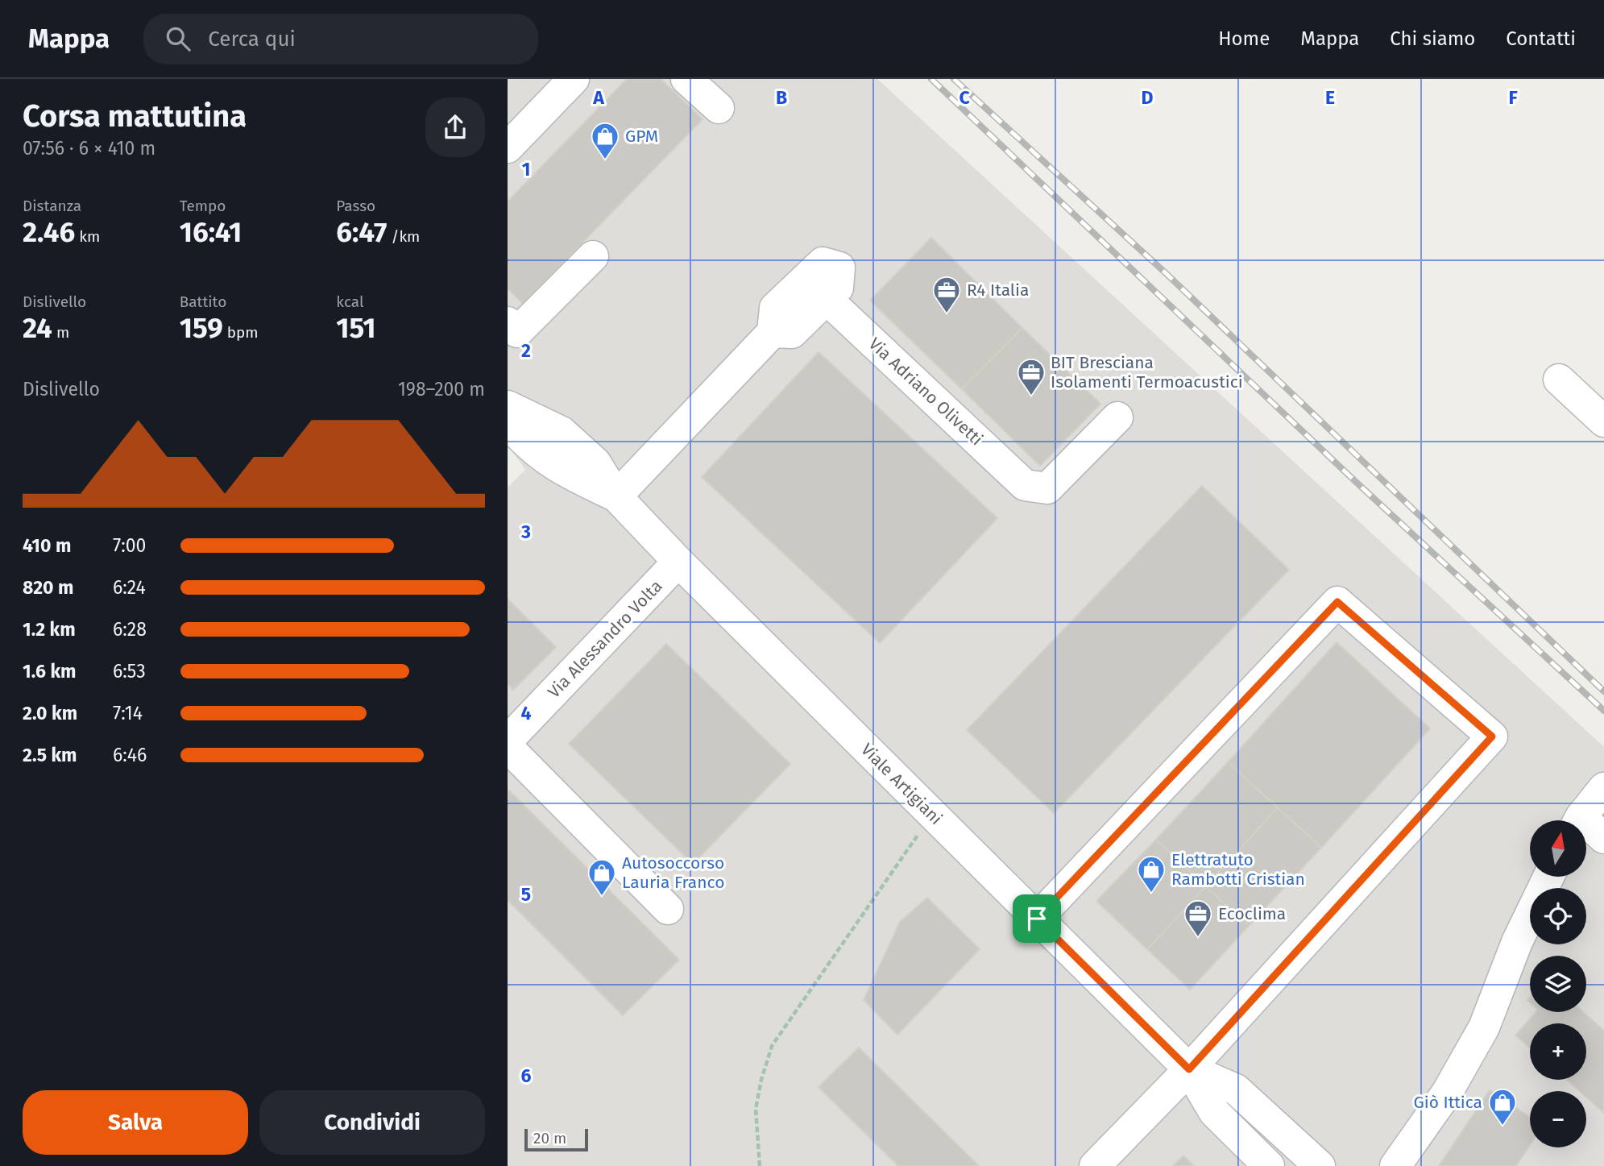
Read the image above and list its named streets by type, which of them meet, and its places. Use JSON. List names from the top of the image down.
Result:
{
  "streets": {
    "street": ["Via Adriano Olivetti", "Via Alessandro Volta", "Viale Artigiani"]
  },
  "crossings": [
    ["Via Adriano Olivetti", "Viale Artigiani"],
    ["Via Alessandro Volta", "Viale Artigiani"]
  ],
  "places": {
    "shop": [
      "GPM",
      "Elettratuto Rambotti Cristian",
      "Autosoccorso Lauria Franco",
      "Giò Ittica"
    ],
    "office": ["R4 Italia", "BIT Bresciana Isolamenti Termoacustici", "Ecoclima"]
  },
  "scale_bar": "20 m",
  "north": "top",
  "page": {
    "header": "Mappa",
    "search": "Cerca qui",
    "nav": [
      "Home",
      "Mappa",
      "Chi siamo",
      "Contatti"
    ],
    "heading": ["Corsa mattutina", "07:56 · 6 × 410 m"],
    "stats": [
      ["Distanza", "2.46 km"],
      ["Tempo", "16:41"],
      ["Passo", "6:47 /km"],
      ["Dislivello", "24 m"],
      ["Battito", "159 bpm"],
      ["kcal", "151"]
    ],
    "chart": ["Dislivello", "198–200 m"],
    "list": [
      {
        "name": "410 m",
        "note": "7:00"
      },
      {
        "name": "820 m",
        "note": "6:24"
      },
      {
        "name": "1.2 km",
        "note": "6:28"
      },
      {
        "name": "1.6 km",
        "note": "6:53"
      },
      {
        "name": "2.0 km",
        "note": "7:14"
      },
      {
        "name": "2.5 km",
        "note": "6:46"
      }
    ],
    "map_buttons": ["+", "−"],
    "buttons": ["Salva", "Condividi"],
    "scale": "20 m"
  },
  "grid": {
    "columns": [
      "A",
      "B",
      "C",
      "D",
      "E",
      "F"
    ],
    "rows": [
      "1",
      "2",
      "3",
      "4",
      "5",
      "6"
    ]
  }
}
